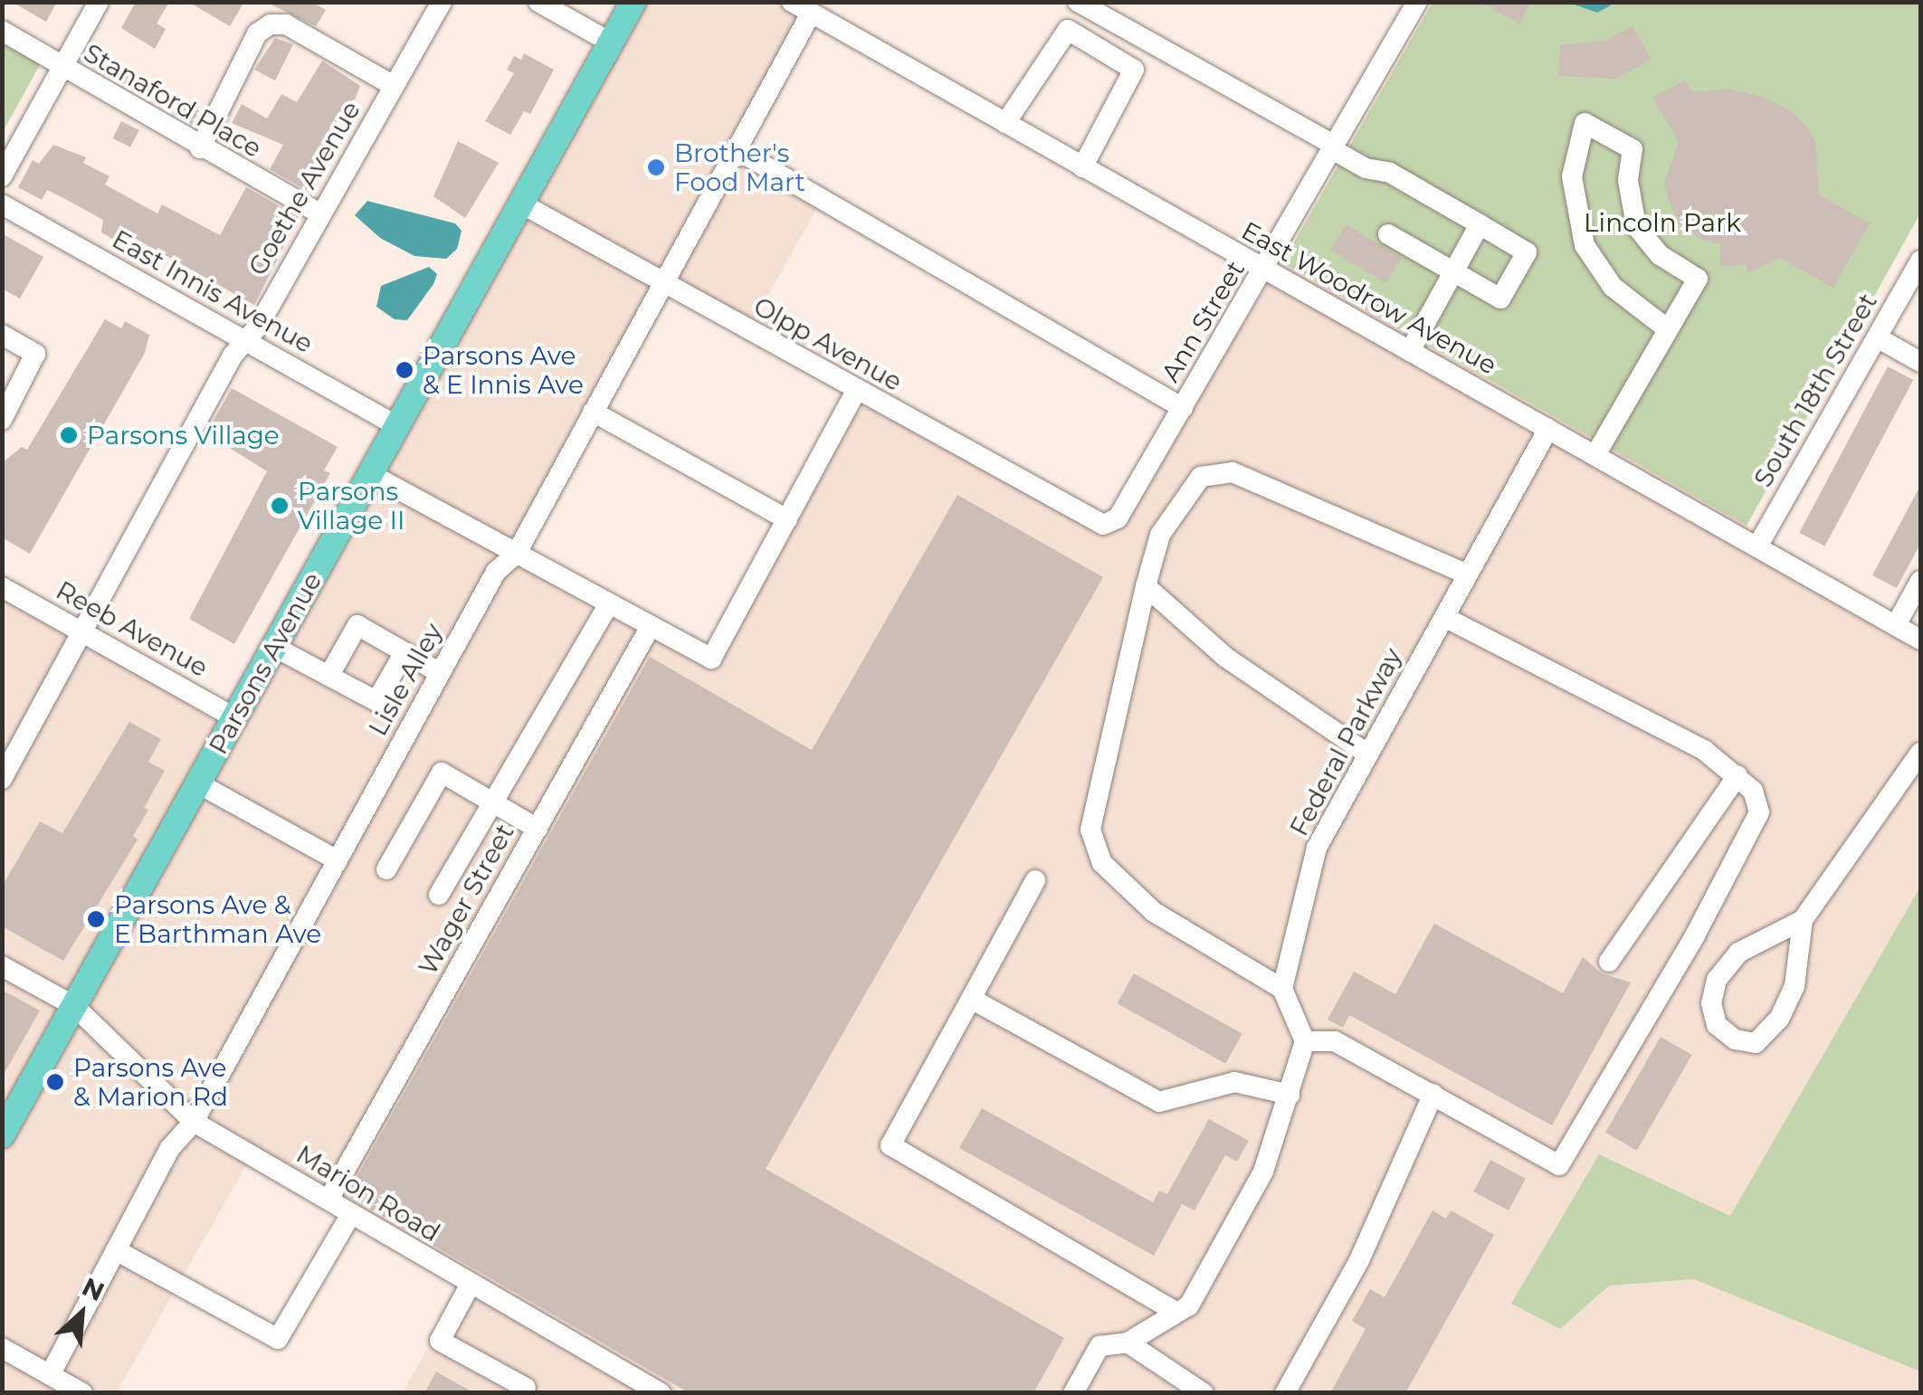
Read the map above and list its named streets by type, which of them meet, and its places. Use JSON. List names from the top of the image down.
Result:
{
  "streets": {
    "main road": ["Parsons Avenue"],
    "street": [
      "Stanaford Place",
      "Goethe Avenue",
      "East Innis Avenue",
      "East Woodrow Avenue",
      "Ann Street",
      "Olpp Avenue",
      "South 18th Street",
      "Reeb Avenue",
      "Lisle Alley",
      "Federal Parkway",
      "Wager Street",
      "Marion Road"
    ]
  },
  "crossings": [
    ["Stanaford Place", "Goethe Avenue"],
    ["Goethe Avenue", "East Innis Avenue"],
    ["Goethe Avenue", "Reeb Avenue"],
    ["East Innis Avenue", "Parsons Avenue"],
    ["East Woodrow Avenue", "Ann Street"],
    ["East Woodrow Avenue", "South 18th Street"],
    ["East Woodrow Avenue", "Lisle Alley"],
    ["East Woodrow Avenue", "Federal Parkway"],
    ["Ann Street", "Olpp Avenue"],
    ["Olpp Avenue", "Parsons Avenue"],
    ["Olpp Avenue", "Lisle Alley"],
    ["Reeb Avenue", "Parsons Avenue"],
    ["Parsons Avenue", "Marion Road"],
    ["Lisle Alley", "Marion Road"],
    ["Wager Street", "Marion Road"]
  ],
  "parks": ["Lincoln Park"],
  "places": [
    "Brother's Food Mart",
    "Parsons Ave & E Innis Ave",
    "Parsons Village",
    "Parsons Village II",
    "Parsons Ave & E Barthman Ave",
    "Parsons Ave & Marion Rd"
  ],
  "north": "top right"
}
